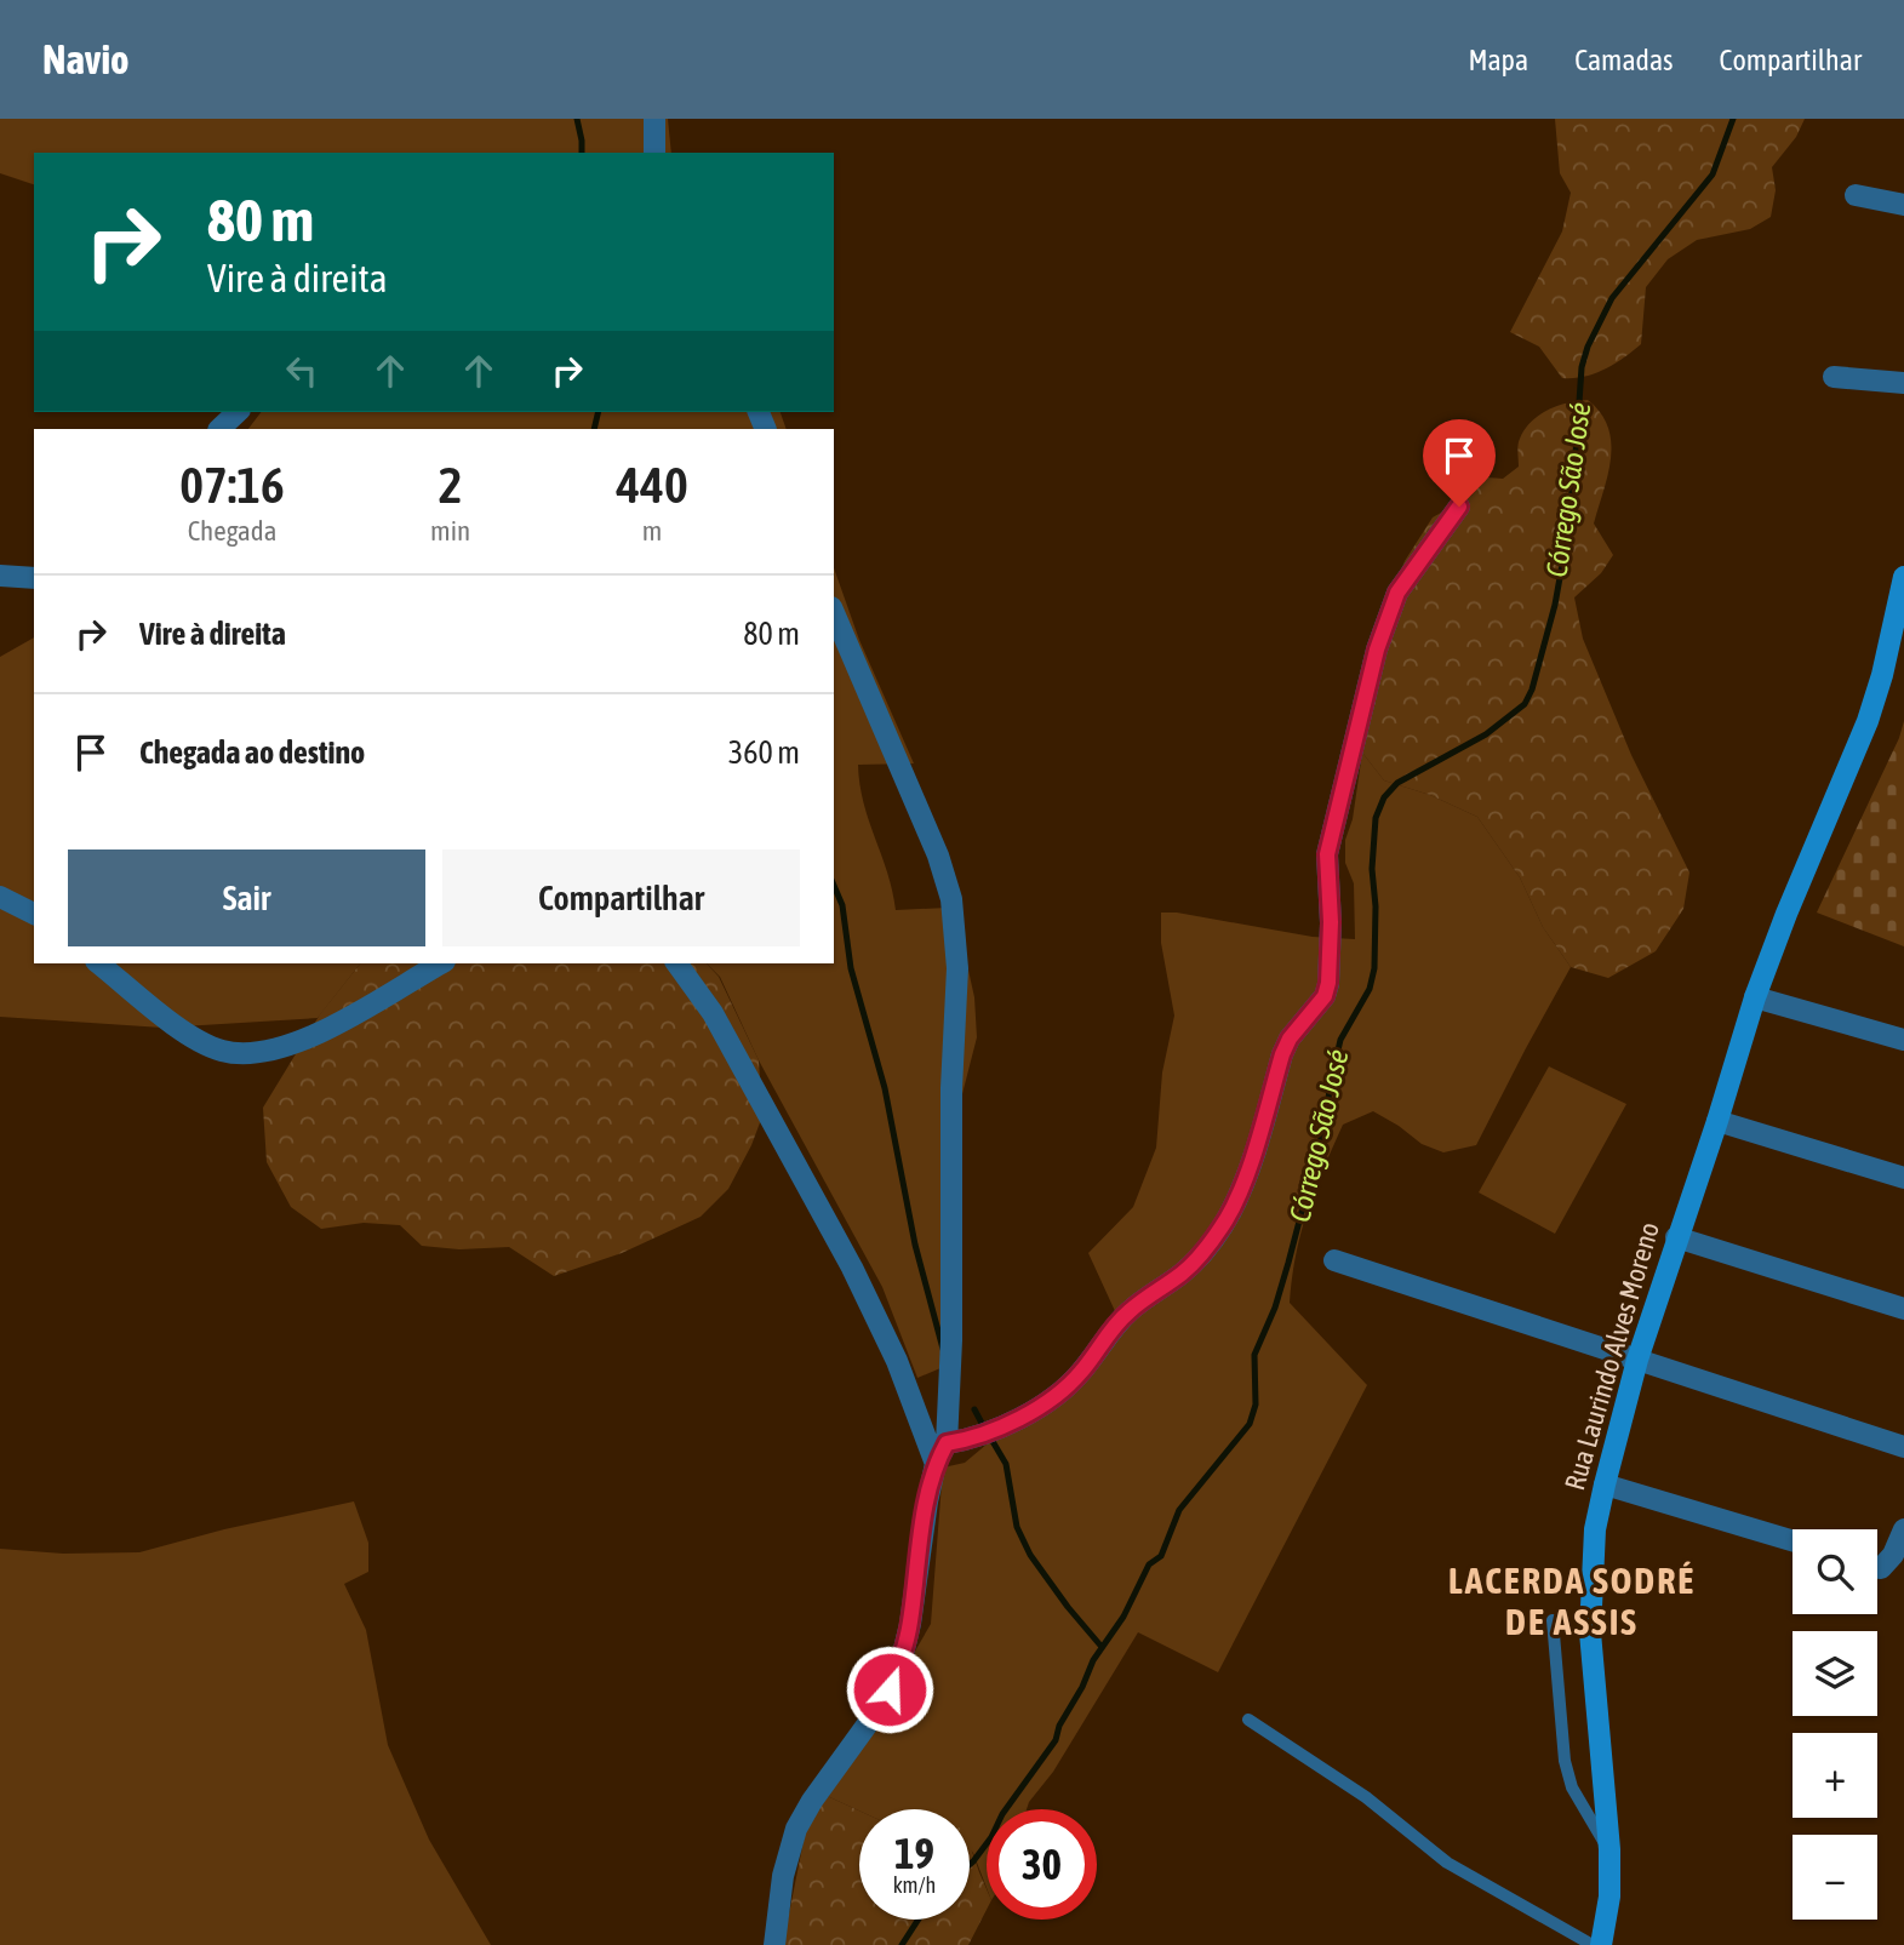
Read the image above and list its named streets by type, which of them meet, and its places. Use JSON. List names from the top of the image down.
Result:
{
  "streets": {
    "street": ["Rua Laurindo Alves Moreno"]
  },
  "districts": ["LACERDA SODRÉ DE ASSIS"],
  "water": ["Córrego São José"],
  "page": {
    "header": "Navio",
    "nav": ["Mapa", "Camadas", "Compartilhar"],
    "turn": ["80 m", "Vire à direita"],
    "eta": [
      "07:16",
      "Chegada",
      "2",
      "min",
      "440",
      "m"
    ],
    "list": [
      {
        "name": "Vire à direita",
        "value": "80 m"
      },
      {
        "name": "Chegada ao destino",
        "value": "360 m"
      }
    ],
    "buttons": ["Sair", "Compartilhar"],
    "map_buttons": ["+", "−"],
    "speed": "19 km/h",
    "limit": "30"
  }
}
